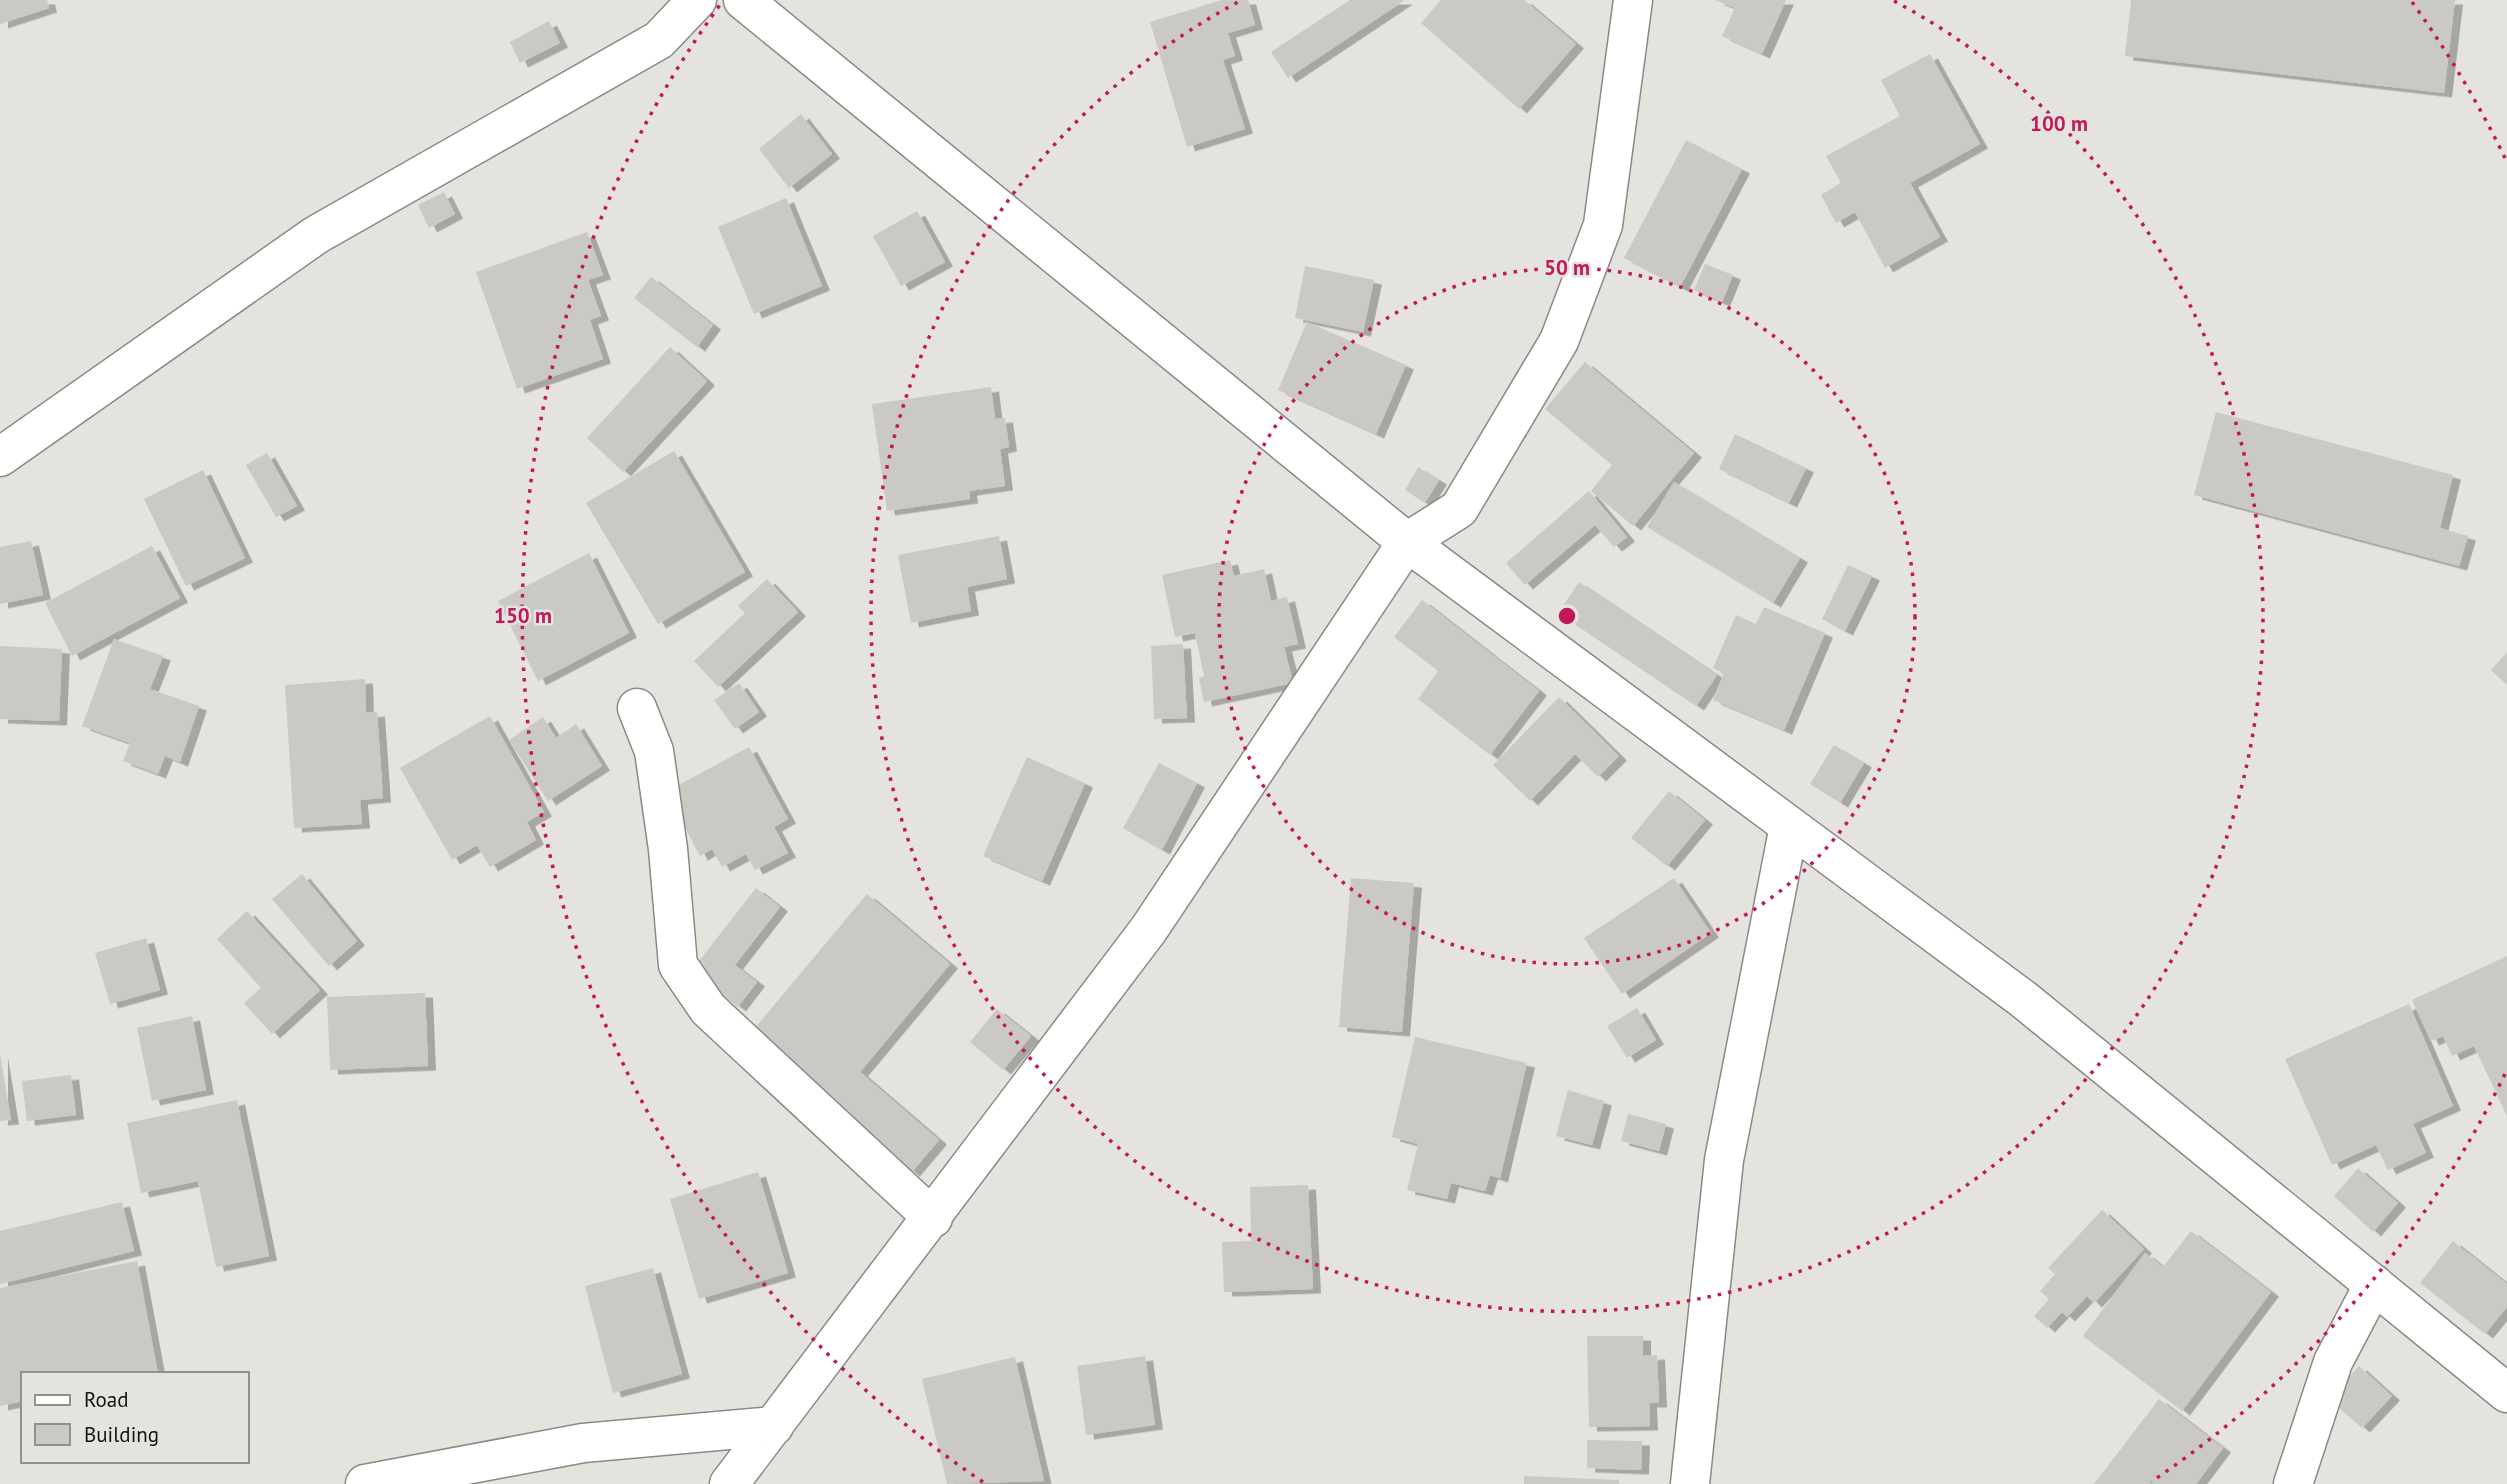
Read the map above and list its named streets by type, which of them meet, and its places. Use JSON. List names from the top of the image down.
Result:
{
  "legend": ["Road", "Building"],
  "rings": ["100 m", "50 m", "150 m"]
}
